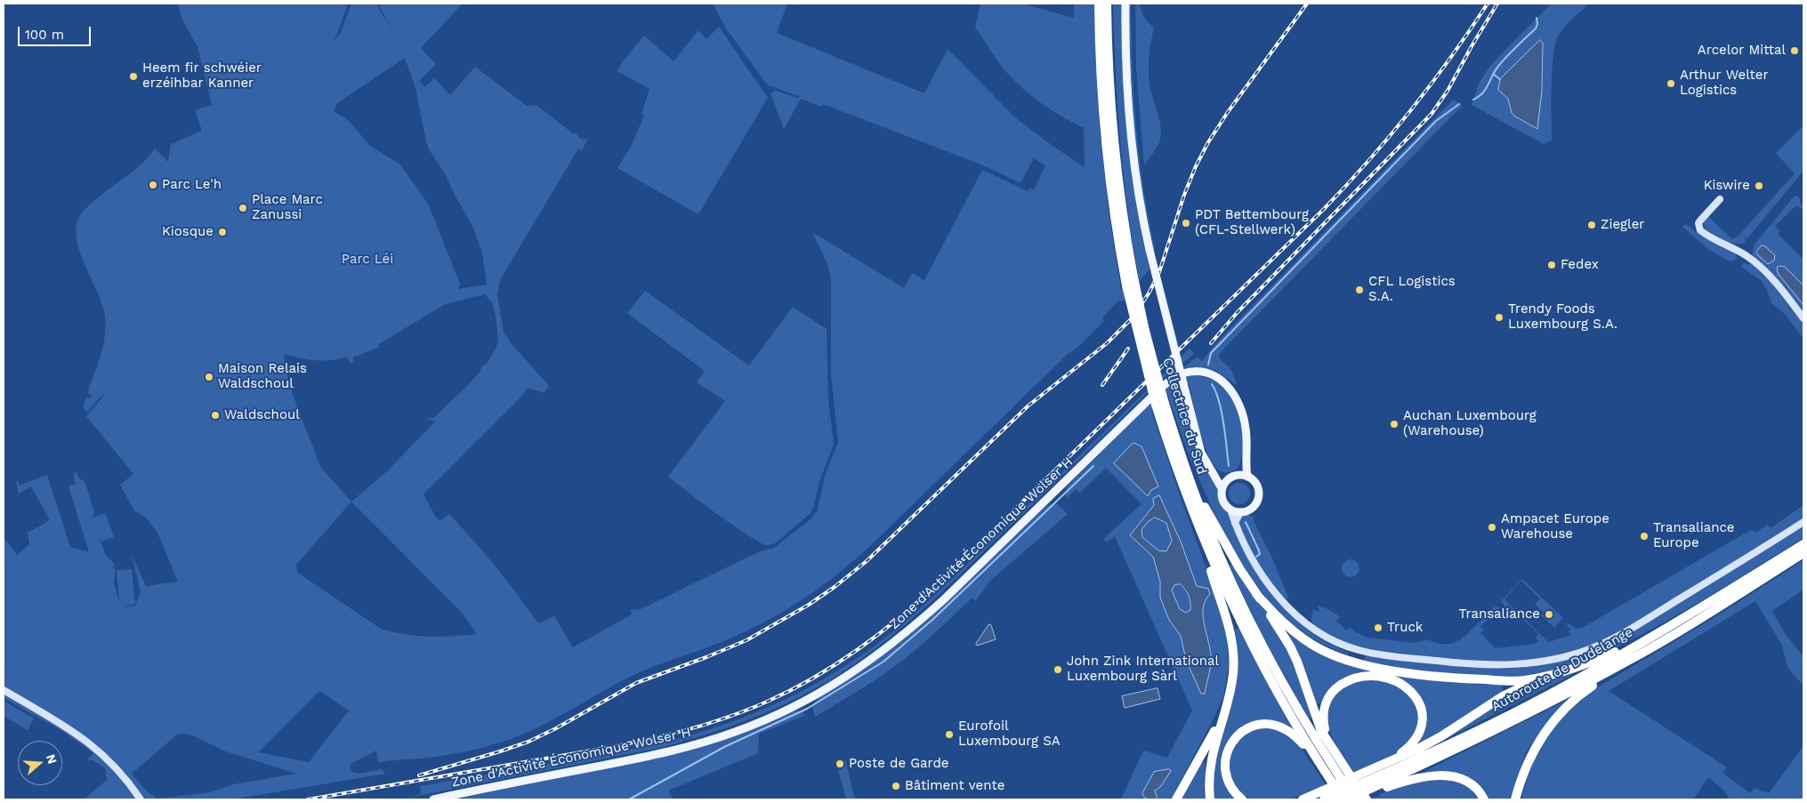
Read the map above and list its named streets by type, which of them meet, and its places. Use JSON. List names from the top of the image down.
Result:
{
  "streets": {
    "highway": ["Collectrice du Sud", "Autoroute de Dudelange"],
    "main road": ["Zone d'Activité Économique Wolser H"]
  },
  "parks": ["Parc Léi"],
  "places": [
    "Arcelor Mittal",
    "Heem fir schwéier erzéihbar Kanner",
    "Arthur Welter Logistics",
    "Parc Le'h",
    "Kiswire",
    "Place Marc Zanussi",
    "PDT Bettembourg (CFL-Stellwerk)",
    "Ziegler",
    "Kiosque",
    "Fedex",
    "CFL Logistics S.A.",
    "Trendy Foods Luxembourg S.A.",
    "Maison Relais Waldschoul",
    "Waldschoul",
    "Auchan Luxembourg (Warehouse)",
    "Ampacet Europe Warehouse",
    "Transaliance Europe",
    "Transaliance",
    "Truck",
    "John Zink International Luxembourg Sàrl",
    "Eurofoil Luxembourg SA",
    "Poste de Garde",
    "Bâtiment vente"
  ],
  "scale_bar": "100 m",
  "north": "right"
}
